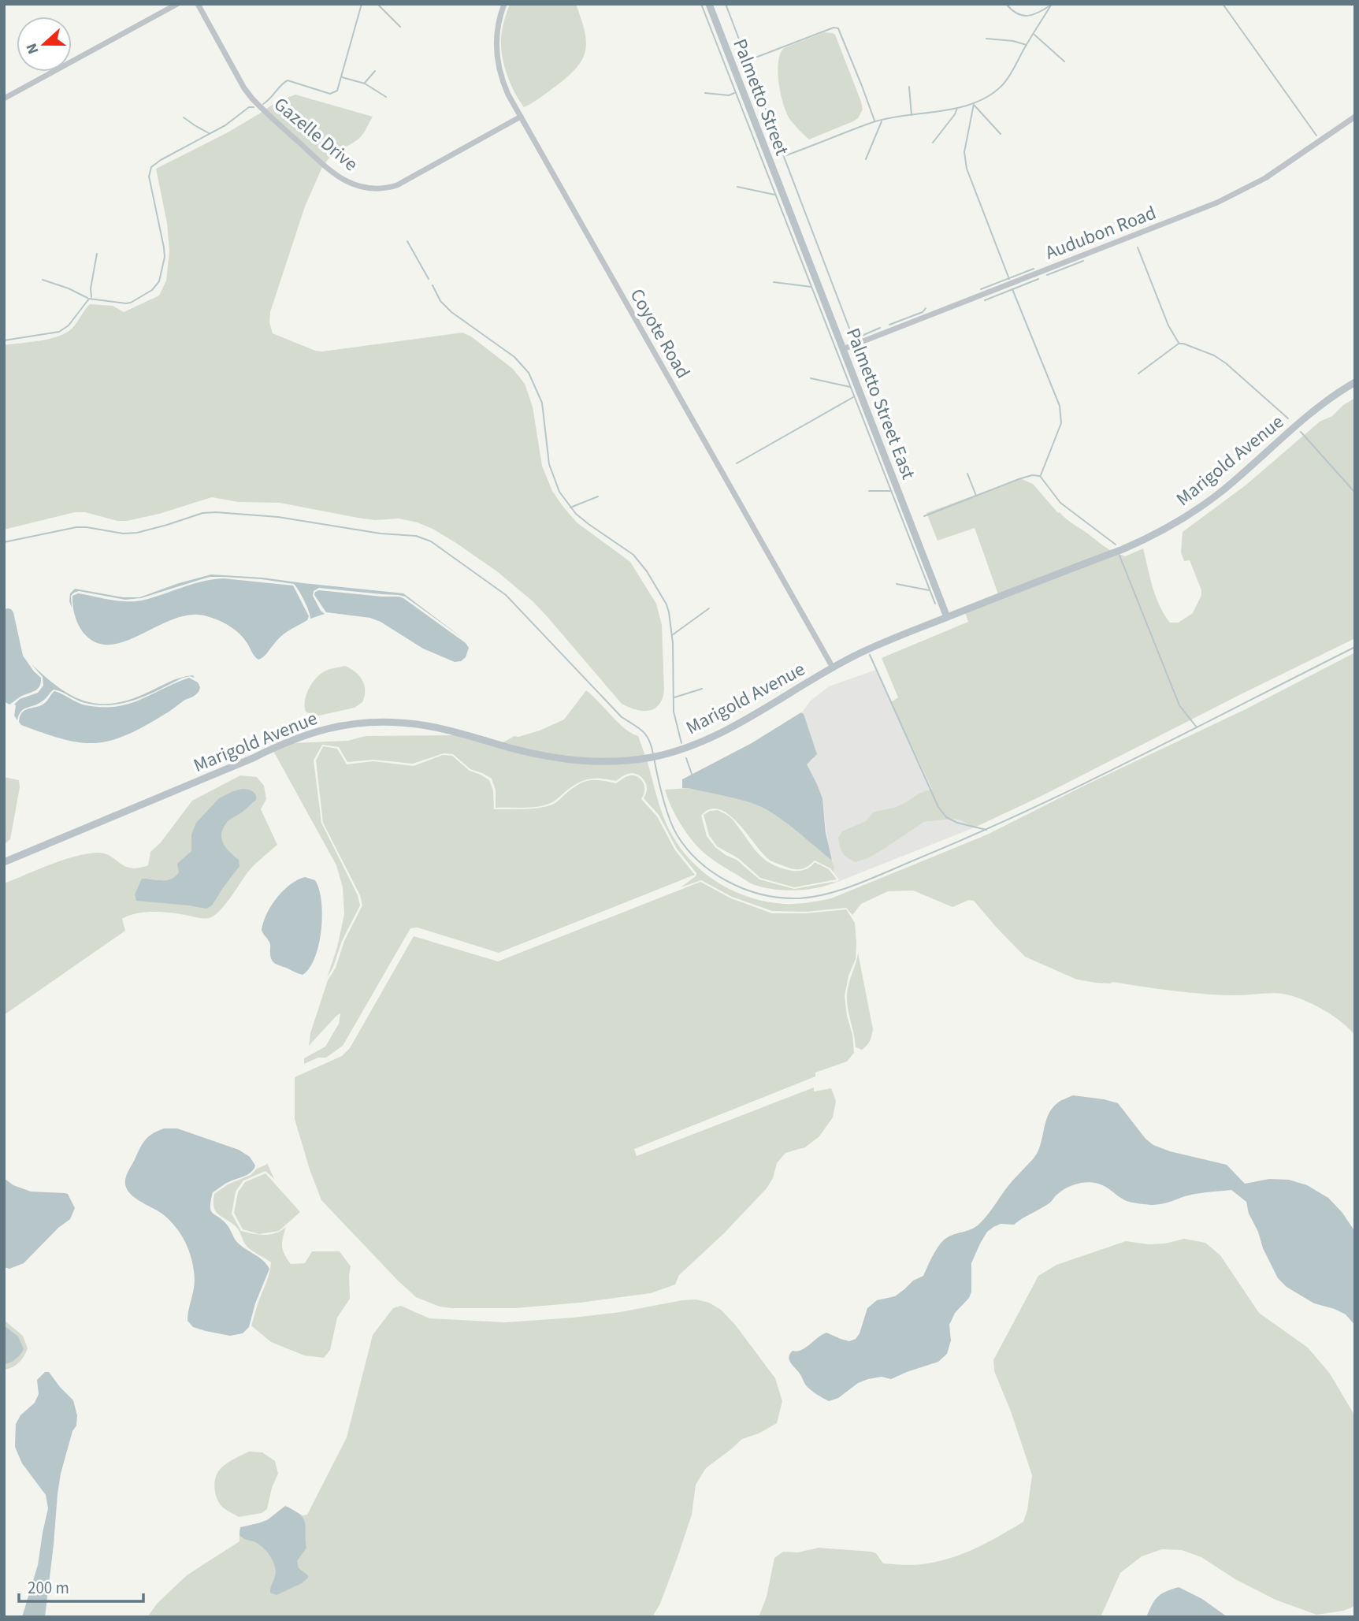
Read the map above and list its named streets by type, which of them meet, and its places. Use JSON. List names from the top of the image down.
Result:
{
  "streets": {
    "main road": ["Palmetto Street", "Palmetto Street East", "Marigold Avenue"],
    "street": ["Gazelle Drive", "Audubon Road", "Coyote Road"]
  },
  "crossings": [
    ["Palmetto Street", "Palmetto Street East"],
    ["Gazelle Drive", "Coyote Road"],
    ["Audubon Road", "Palmetto Street East"],
    ["Coyote Road", "Marigold Avenue"],
    ["Palmetto Street East", "Marigold Avenue"]
  ],
  "scale_bar": "200 m",
  "north": "left"
}
